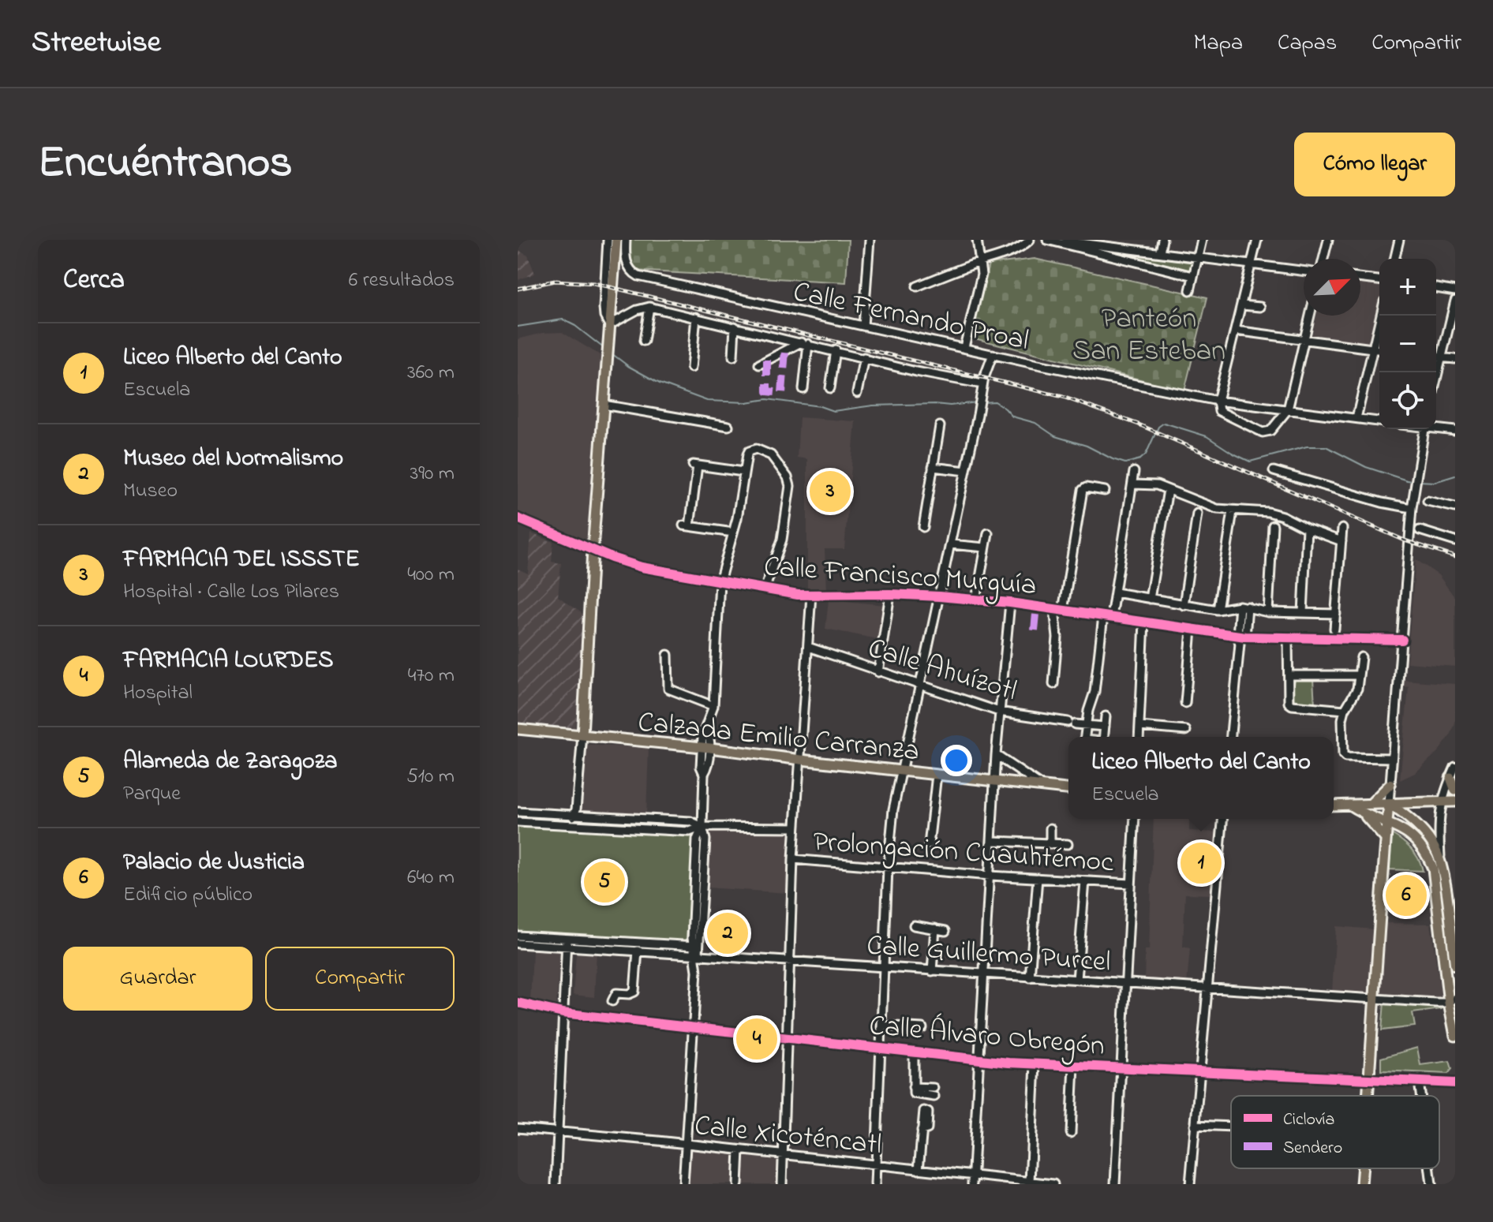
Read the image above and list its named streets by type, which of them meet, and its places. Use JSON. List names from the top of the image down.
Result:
{
  "streets": {
    "main road": ["Calzada Emilio Carranza"],
    "street": [
      "Calle Fernando Proal",
      "Calle Francisco Murguía",
      "Calle Ahuízotl",
      "Prolongación Cuauhtémoc",
      "Calle Guillermo Purcel",
      "Calle Álvaro Obregón",
      "Calle Xicoténcatl"
    ]
  },
  "parks": ["Panteón San Esteban"],
  "legend": ["Ciclovía", "Sendero"],
  "north": "top right",
  "page": {
    "header": "Streetwise",
    "nav": ["Mapa", "Capas", "Compartir"],
    "title": "Encuéntranos",
    "buttons": [
      "Cómo llegar",
      ["Guardar", "Compartir"]
    ],
    "heading": ["Cerca", "6 resultados"],
    "map_buttons": ["+", "−"],
    "list": [
      {
        "mark": "1",
        "name": "Liceo Alberto del Canto",
        "note": "Escuela",
        "value": "360 m"
      },
      {
        "mark": "2",
        "name": "Museo del Normalismo",
        "note": "Museo",
        "value": "390 m"
      },
      {
        "mark": "3",
        "name": "FARMACIA DEL ISSSTE",
        "note": "Hospital · Calle Los Pilares",
        "value": "400 m"
      },
      {
        "mark": "4",
        "name": "FARMACIA LOURDES",
        "note": "Hospital",
        "value": "470 m"
      },
      {
        "mark": "5",
        "name": "Alameda de Zaragoza",
        "note": "Parque",
        "value": "510 m"
      },
      {
        "mark": "6",
        "name": "Palacio de Justicia",
        "note": "Edificio público",
        "value": "640 m"
      }
    ],
    "pins": [
      "3",
      "1",
      "5",
      "6",
      "2",
      "4"
    ],
    "popup": ["Liceo Alberto del Canto", "Escuela"]
  }
}
